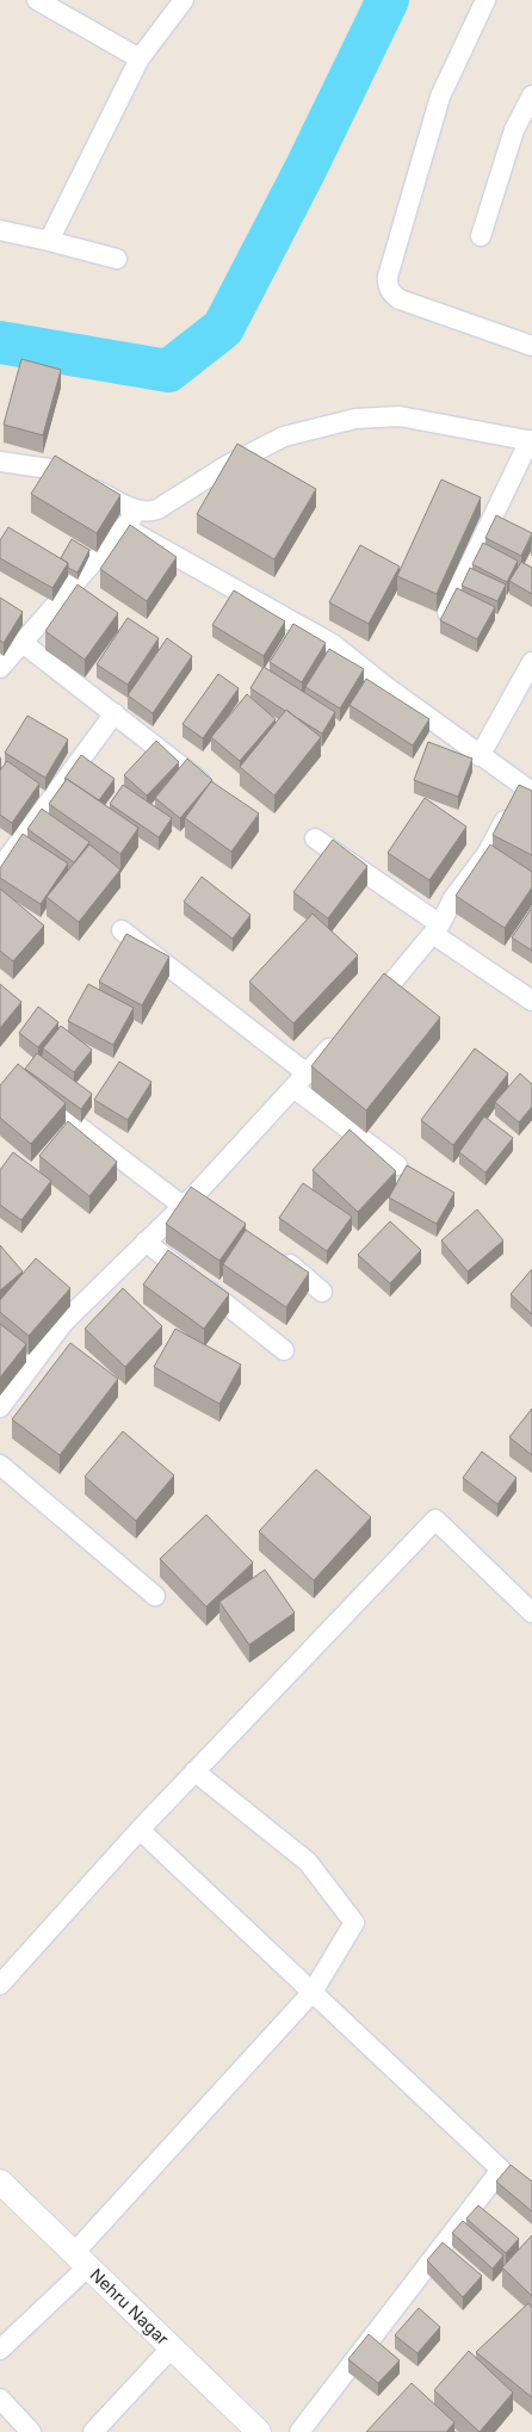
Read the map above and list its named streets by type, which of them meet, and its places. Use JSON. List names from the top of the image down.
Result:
{
  "streets": {
    "street": ["Nehru Nagar"]
  }
}
